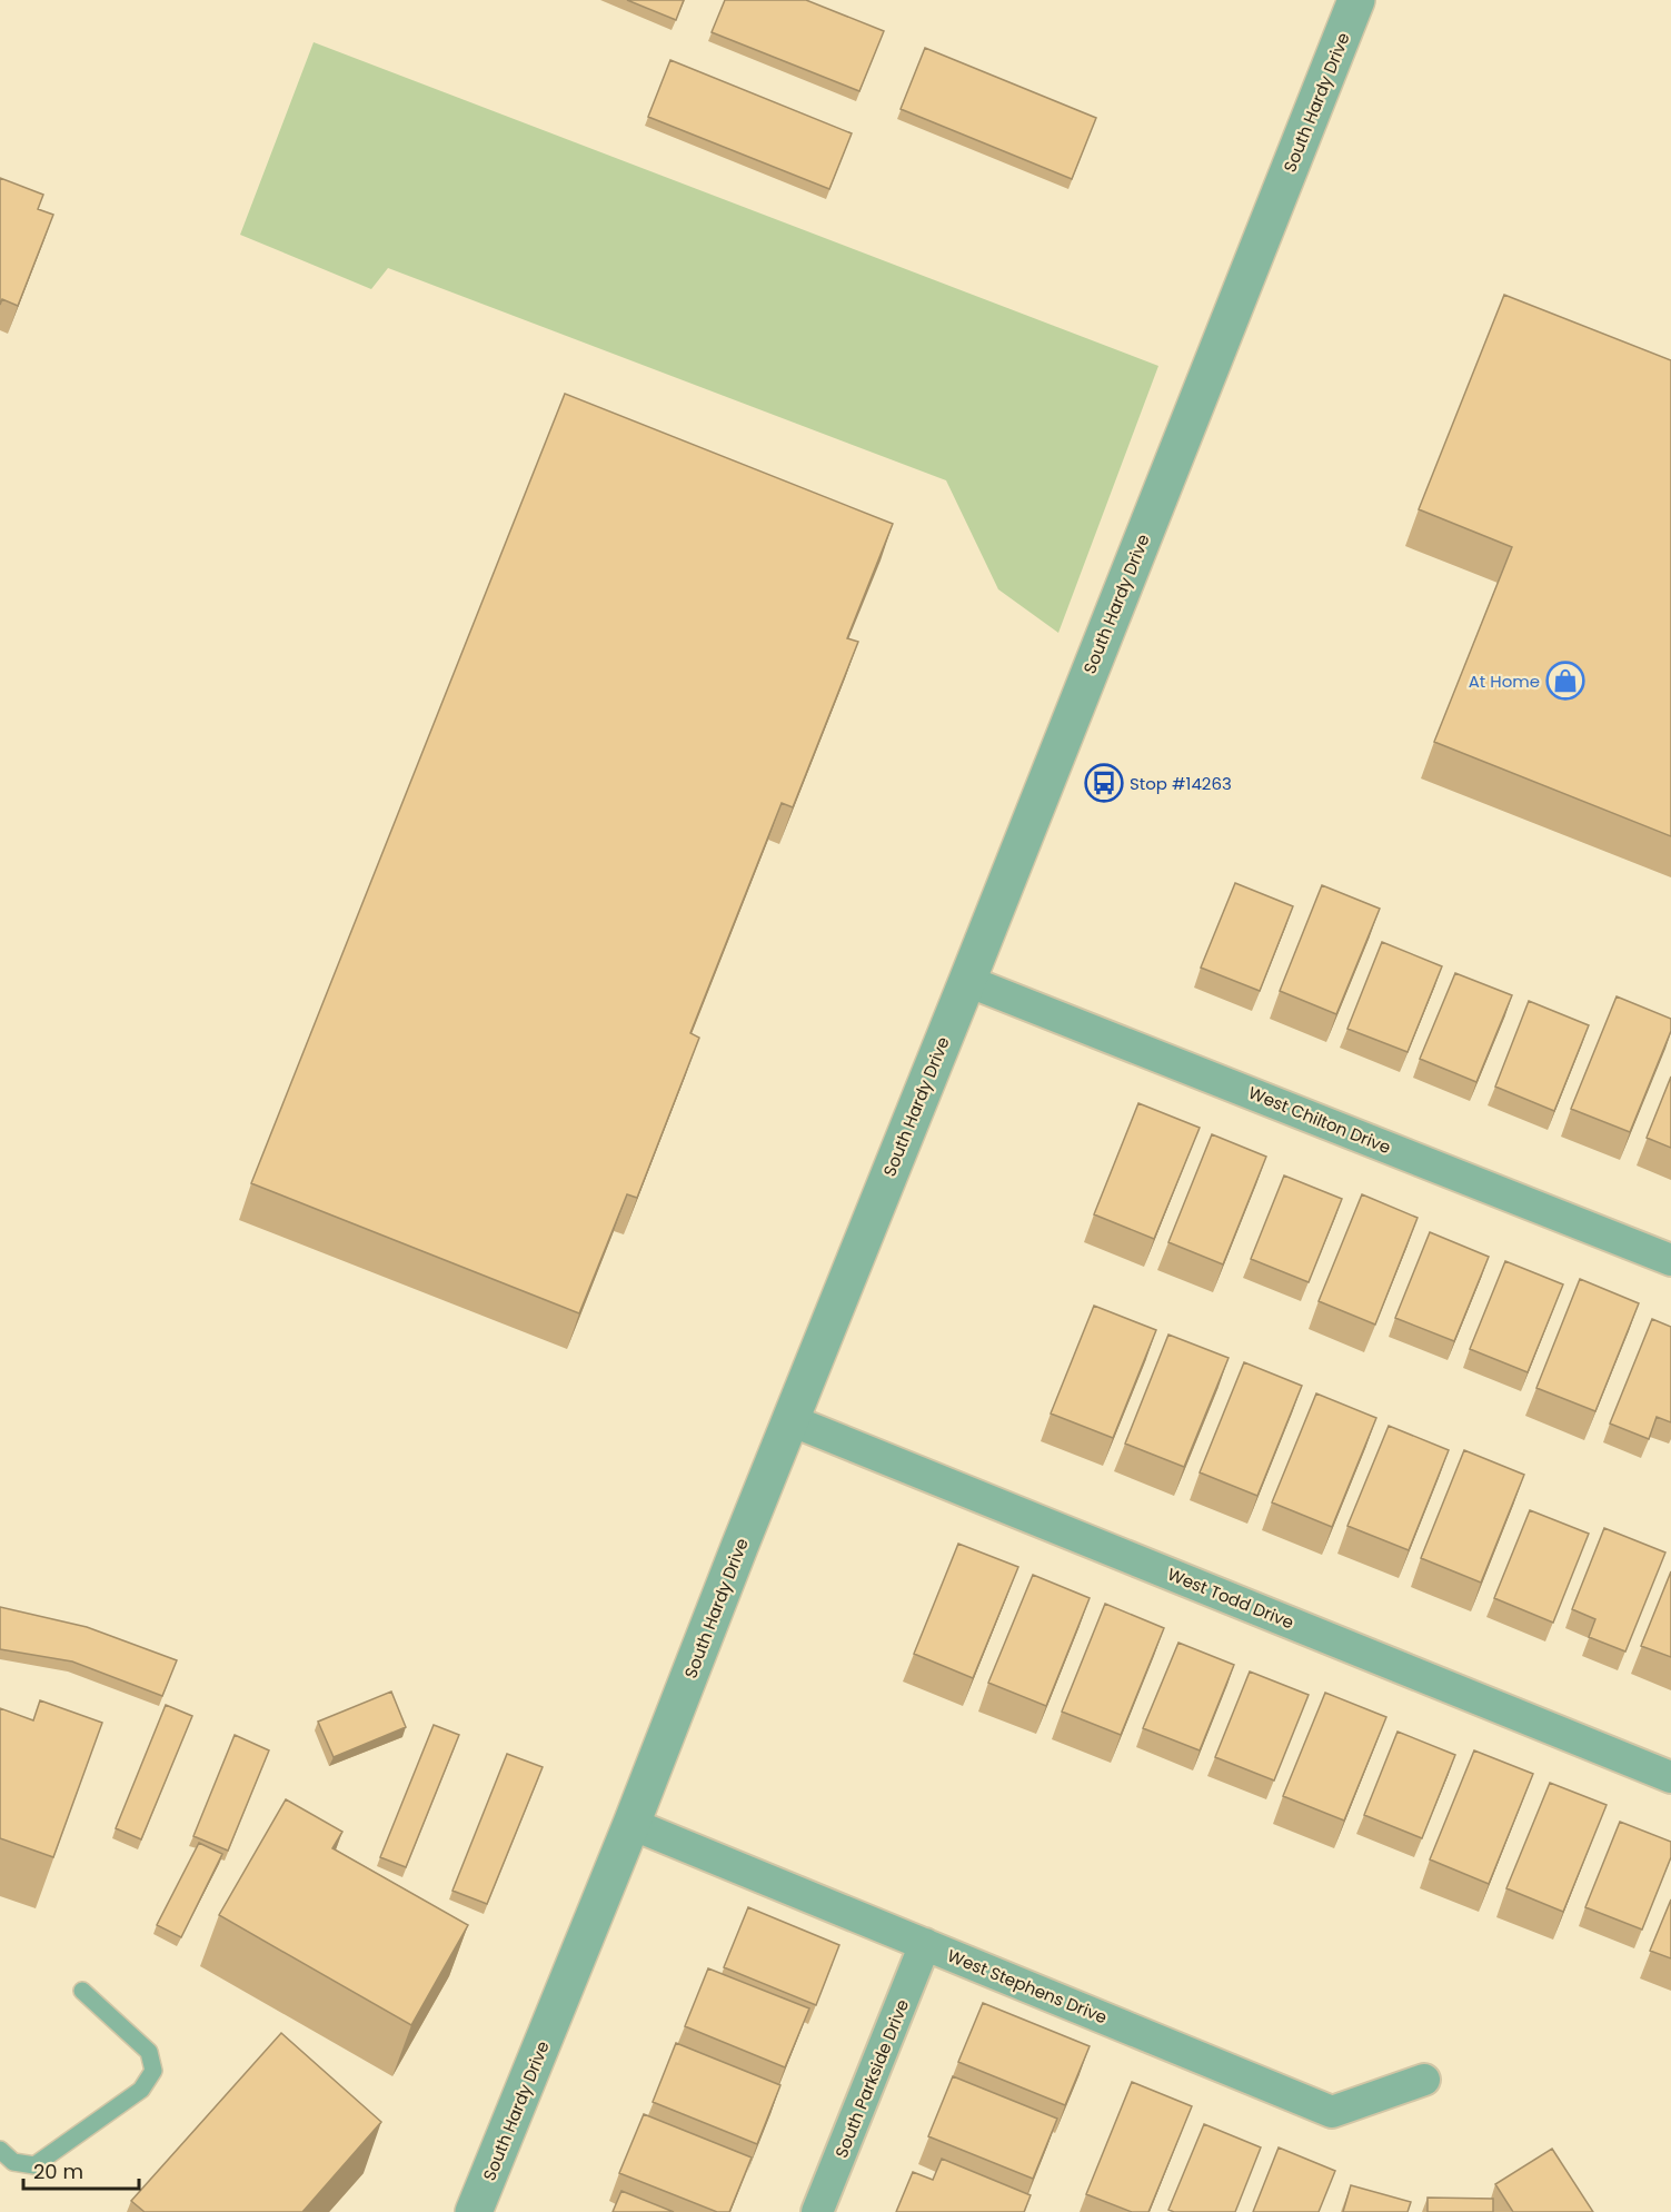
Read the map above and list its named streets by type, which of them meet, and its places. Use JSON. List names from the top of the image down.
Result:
{
  "streets": {
    "street": [
      "South Hardy Drive",
      "West Chilton Drive",
      "West Todd Drive",
      "West Stephens Drive",
      "South Parkside Drive"
    ]
  },
  "crossings": [
    ["South Hardy Drive", "West Chilton Drive"],
    ["South Hardy Drive", "West Todd Drive"],
    ["South Hardy Drive", "West Stephens Drive"],
    ["West Stephens Drive", "South Parkside Drive"]
  ],
  "places": {
    "shop": ["At Home"],
    "bus stop": ["Stop #14263"]
  },
  "scale_bar": "20 m"
}
